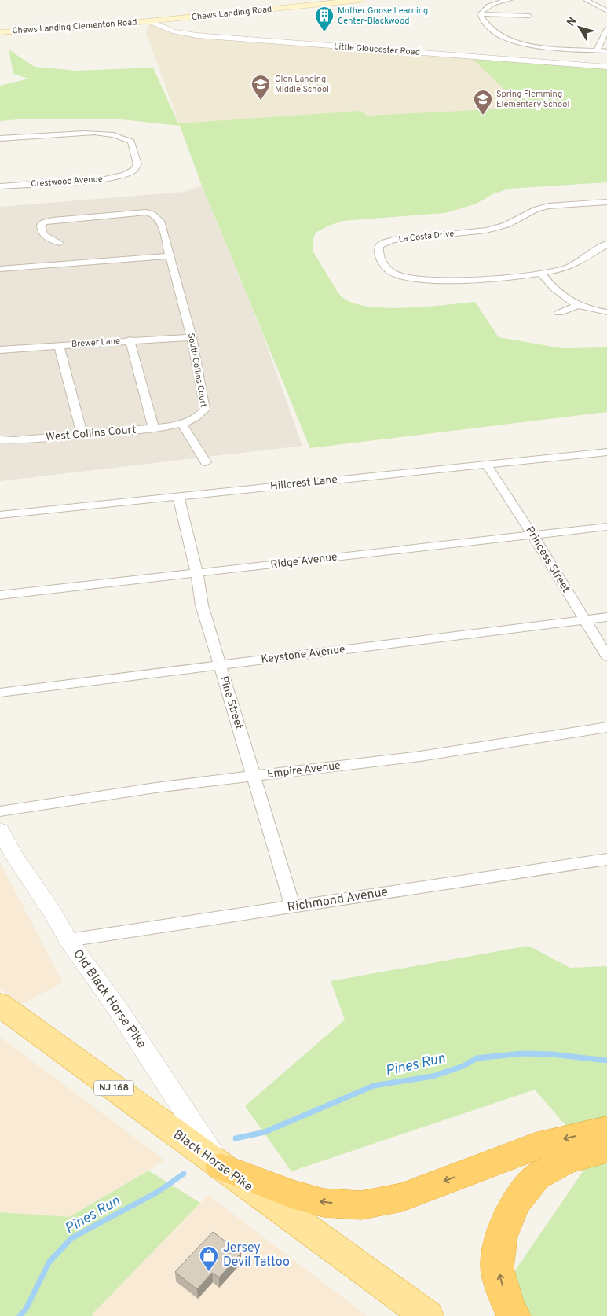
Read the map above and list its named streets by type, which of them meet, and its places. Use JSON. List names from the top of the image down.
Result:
{
  "streets": {
    "main road": [
      "Chews Landing Road",
      "Chews Landing Clementon Road",
      "NJ 168",
      "Black Horse Pike"
    ],
    "street": [
      "Little Gloucester Road",
      "Crestwood Avenue",
      "La Costa Drive",
      "Brewer Lane",
      "South Collins Court",
      "West Collins Court",
      "Hillcrest Lane",
      "Princess Street",
      "Ridge Avenue",
      "Keystone Avenue",
      "Pine Street",
      "Empire Avenue",
      "Richmond Avenue",
      "Old Black Horse Pike"
    ]
  },
  "crossings": [
    ["Chews Landing Road", "Chews Landing Clementon Road"],
    ["Chews Landing Road", "Little Gloucester Road"],
    ["Chews Landing Clementon Road", "Little Gloucester Road"],
    ["Brewer Lane", "South Collins Court"],
    ["South Collins Court", "West Collins Court"],
    ["Hillcrest Lane", "Princess Street"],
    ["Hillcrest Lane", "Pine Street"],
    ["Princess Street", "Ridge Avenue"],
    ["Princess Street", "Keystone Avenue"],
    ["Ridge Avenue", "Pine Street"],
    ["Keystone Avenue", "Pine Street"],
    ["Pine Street", "Empire Avenue"],
    ["Pine Street", "Richmond Avenue"],
    ["Richmond Avenue", "Old Black Horse Pike"],
    ["Old Black Horse Pike", "Black Horse Pike"]
  ],
  "water": ["Pines Run"],
  "places": {
    "building": ["Mother Goose Learning Center-Blackwood"],
    "school or university": ["Glen Landing Middle School", "Spring Flemming Elementary School"],
    "shop": ["Jersey Devil Tattoo"]
  },
  "north": "top left"
}
